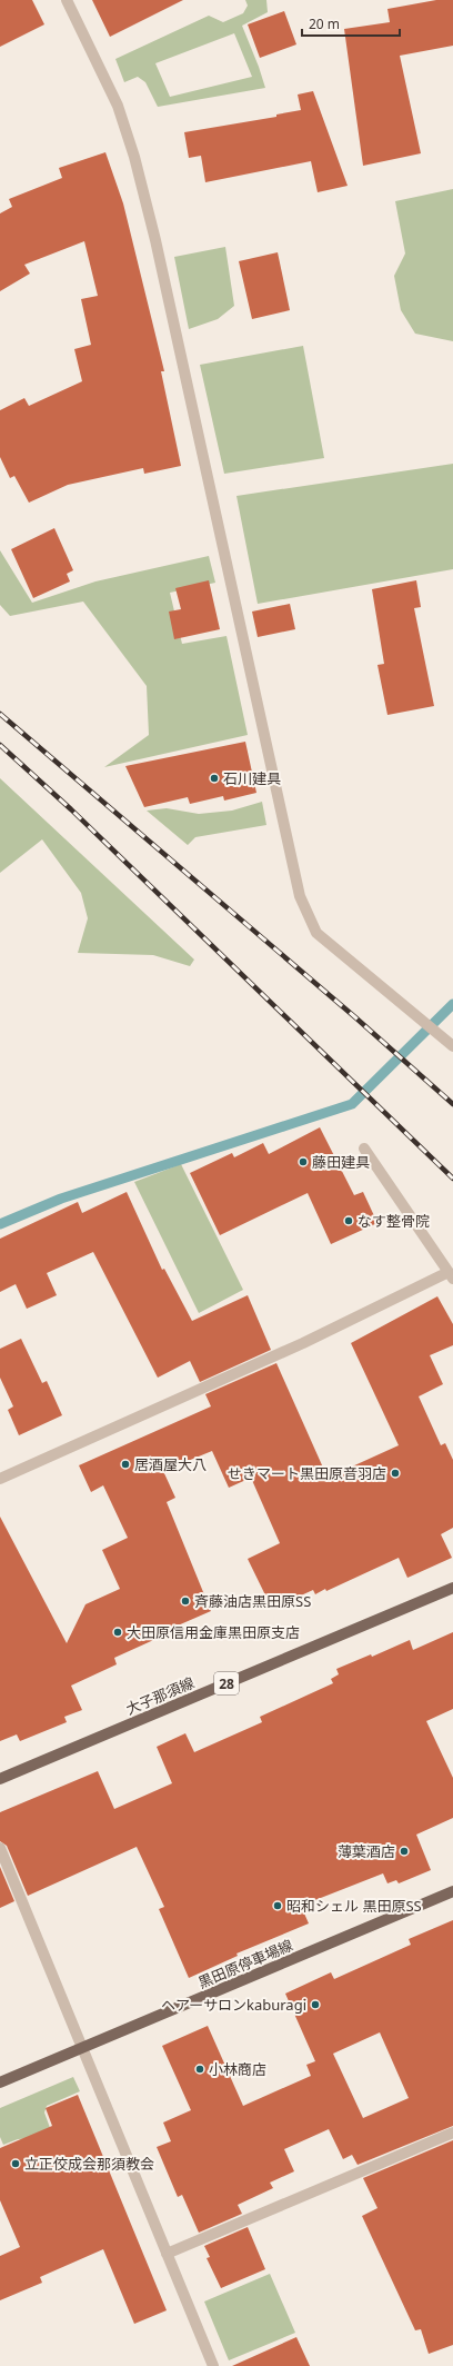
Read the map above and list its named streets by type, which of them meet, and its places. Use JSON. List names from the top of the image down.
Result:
{
  "streets": {
    "main road": ["28", "大子那須線", "黒田原停車場線"]
  },
  "places": [
    "石川建具",
    "藤田建具",
    "なす整骨院",
    "居酒屋大八",
    "せきマート黒田原音羽店",
    "斉藤油店黒田原SS",
    "大田原信用金庫黒田原支店",
    "薄葉酒店",
    "昭和シェル 黒田原SS",
    "ヘアーサロンkaburagi",
    "小林商店",
    "立正佼成会那須教会"
  ],
  "scale_bar": "20 m"
}
